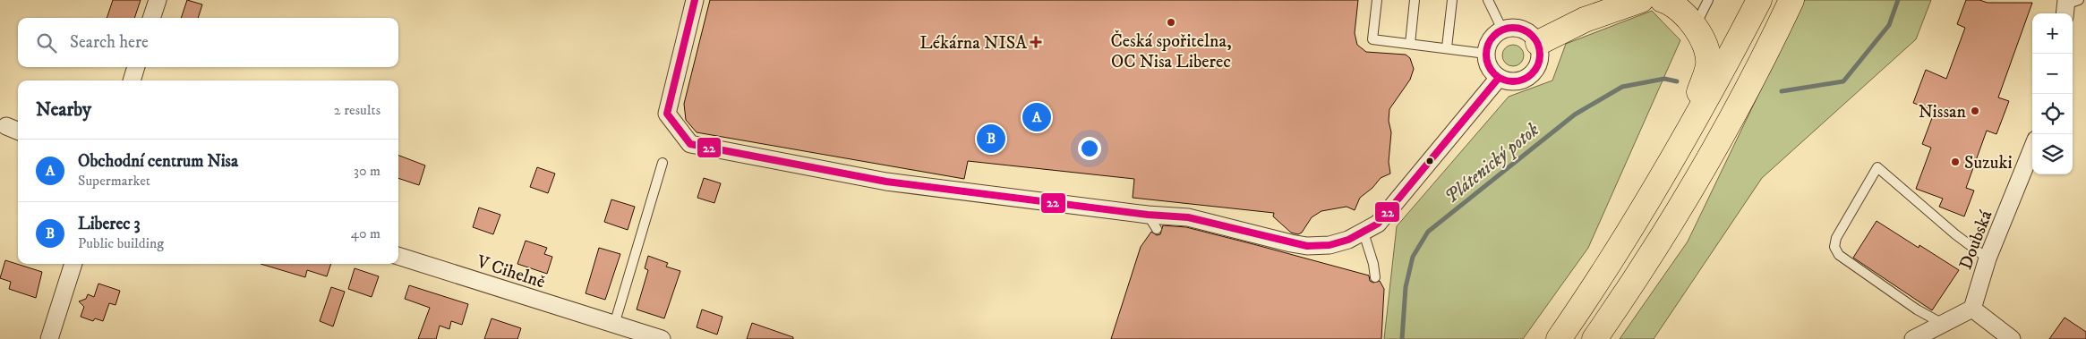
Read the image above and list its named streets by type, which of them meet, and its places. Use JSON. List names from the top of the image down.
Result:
{
  "streets": {
    "street": ["Doubská", "V Cihelně"]
  },
  "water": ["Plátenický potok"],
  "places": {
    "other": ["Česká spořitelna, OC Nisa Liberec", "Nissan", "Suzuki"],
    "health": ["Lékárna NISA"]
  },
  "lines": ["transit line 22"],
  "page": {
    "map_buttons": ["+", "−"],
    "search": "Search here",
    "heading": ["Nearby", "2 results"],
    "pins": ["A", "B"],
    "list": [
      {
        "mark": "A",
        "name": "Obchodní centrum Nisa",
        "note": "Supermarket",
        "value": "30 m"
      },
      {
        "mark": "B",
        "name": "Liberec 3",
        "note": "Public building",
        "value": "40 m"
      }
    ]
  }
}
